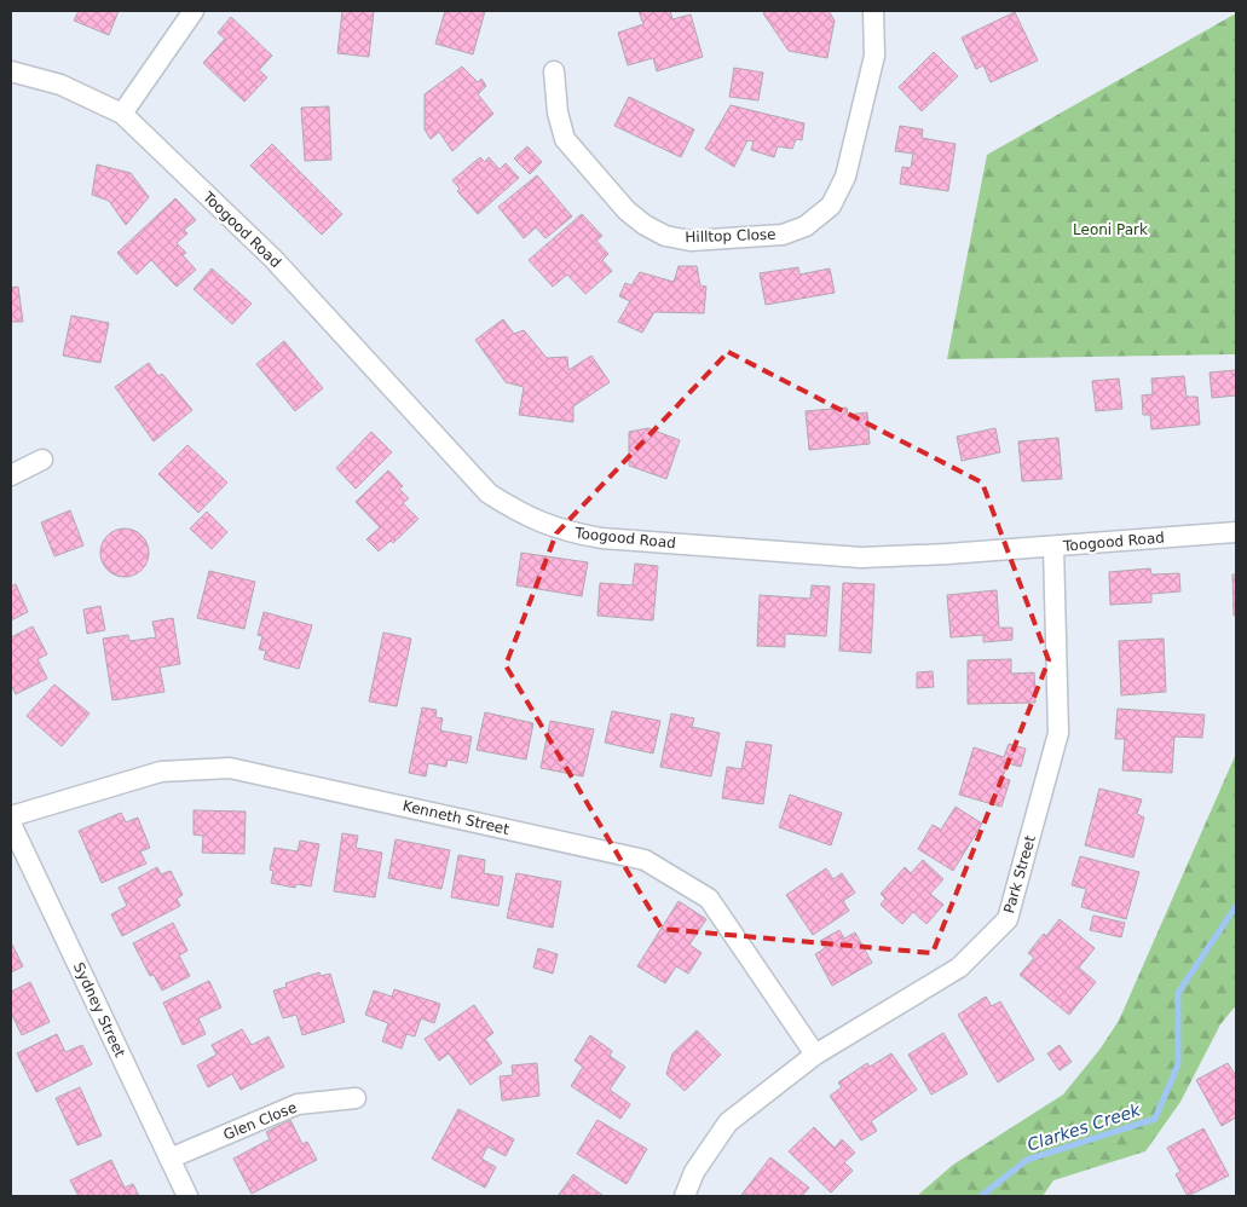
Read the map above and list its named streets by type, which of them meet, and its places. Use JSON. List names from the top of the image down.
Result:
{
  "streets": {
    "street": [
      "Toogood Road",
      "Hilltop Close",
      "Kenneth Street",
      "Park Street",
      "Sydney Street",
      "Glen Close"
    ]
  },
  "crossings": [
    ["Toogood Road", "Park Street"],
    ["Kenneth Street", "Park Street"],
    ["Sydney Street", "Glen Close"]
  ],
  "water": ["Clarkes Creek"],
  "parks": ["Leoni Park"]
}
